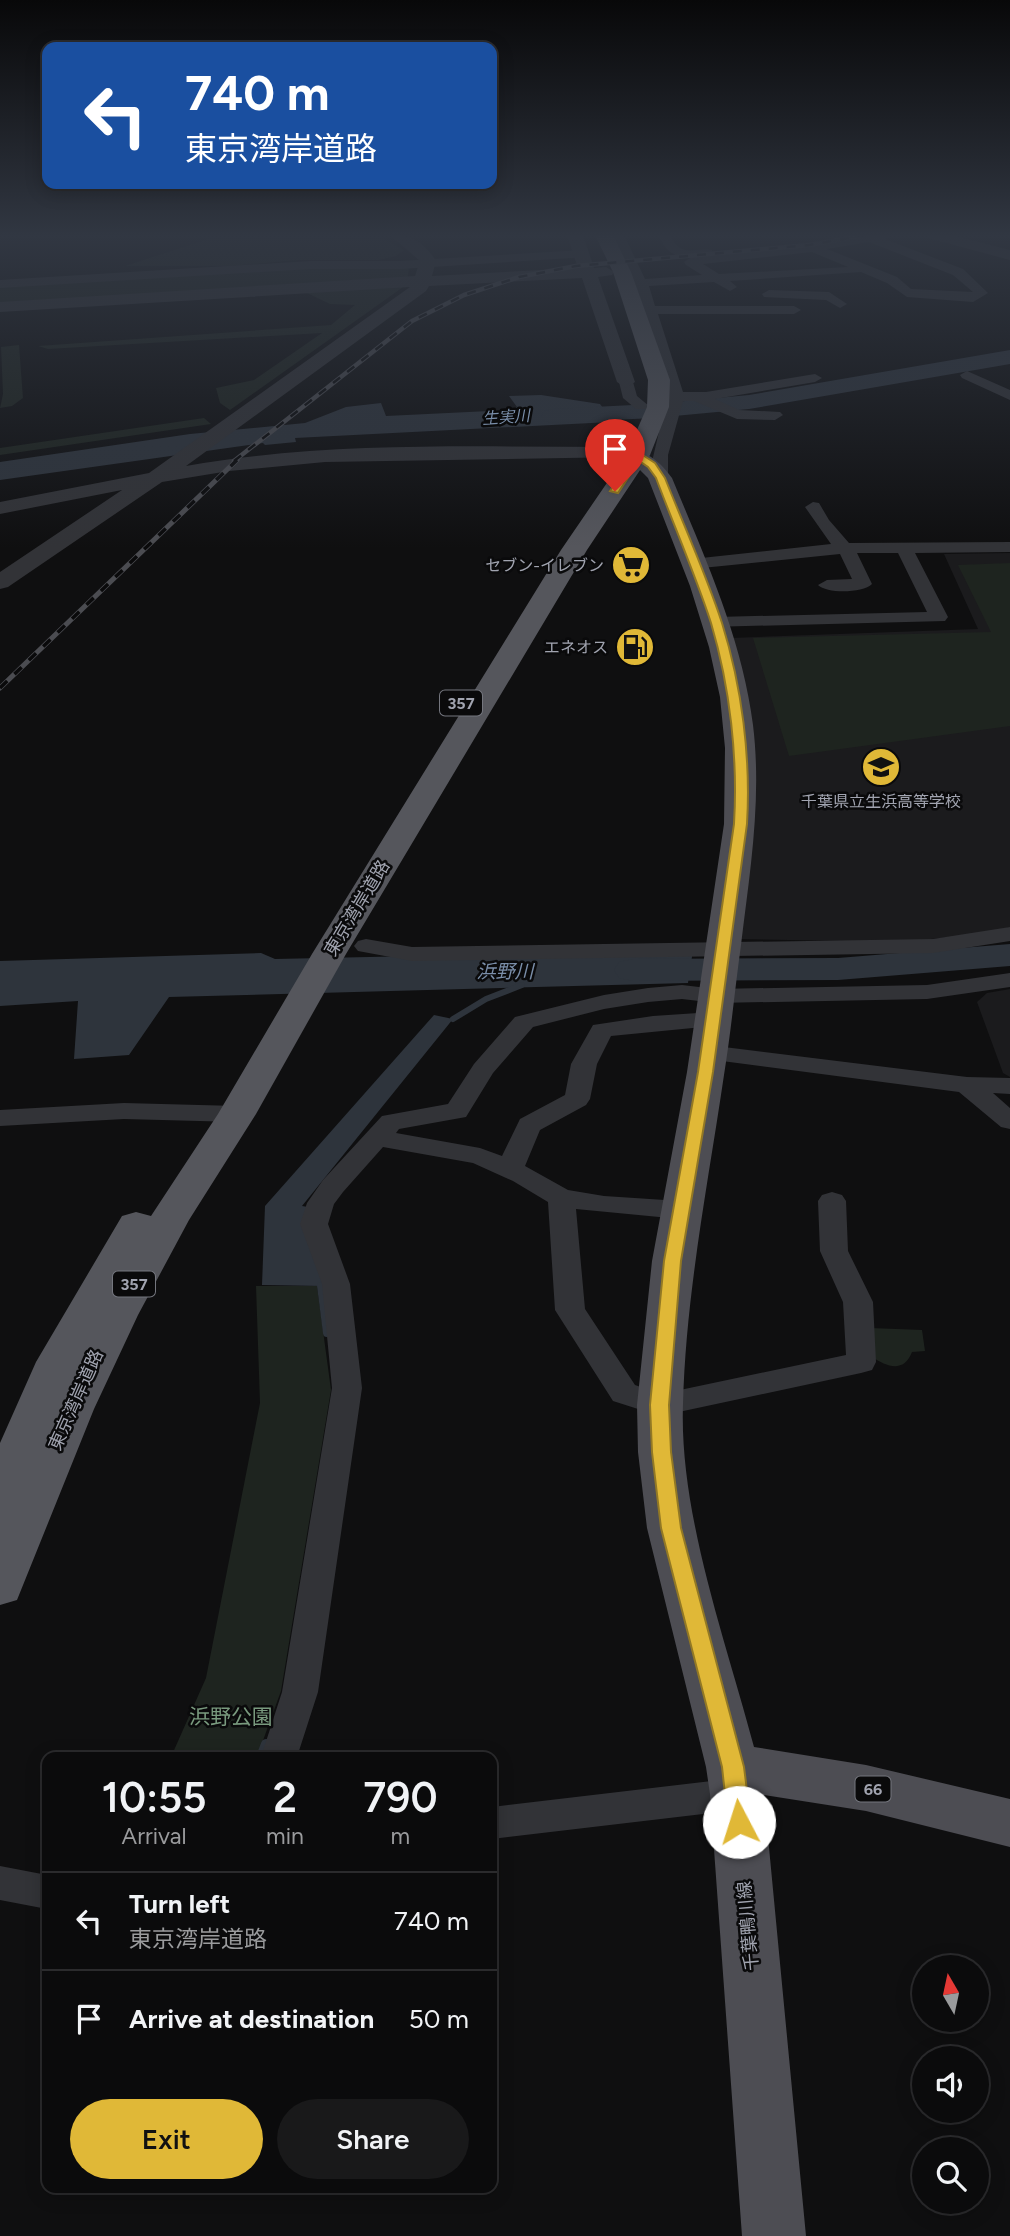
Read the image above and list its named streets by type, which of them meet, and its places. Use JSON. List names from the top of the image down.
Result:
{
  "streets": {
    "highway": ["357", "東京湾岸道路"],
    "main road": ["66", "千葉鴨川線"]
  },
  "crossings": [
    ["東京湾岸道路", "千葉鴨川線"],
    ["66", "千葉鴨川線"]
  ],
  "water": ["生実川", "浜野川"],
  "parks": ["浜野公園"],
  "places": {
    "supermarket": ["セブン-イレブン"],
    "fuel station": ["エネオス"],
    "school or university": ["千葉県立生浜高等学校"]
  },
  "north": "top",
  "page": {
    "turn": ["740 m", "東京湾岸道路"],
    "eta": [
      "10:55",
      "Arrival",
      "2",
      "min",
      "790",
      "m"
    ],
    "list": [
      {
        "name": "Turn left",
        "note": "東京湾岸道路",
        "value": "740 m"
      },
      {
        "name": "Arrive at destination",
        "value": "50 m"
      }
    ],
    "buttons": ["Exit", "Share"]
  }
}
